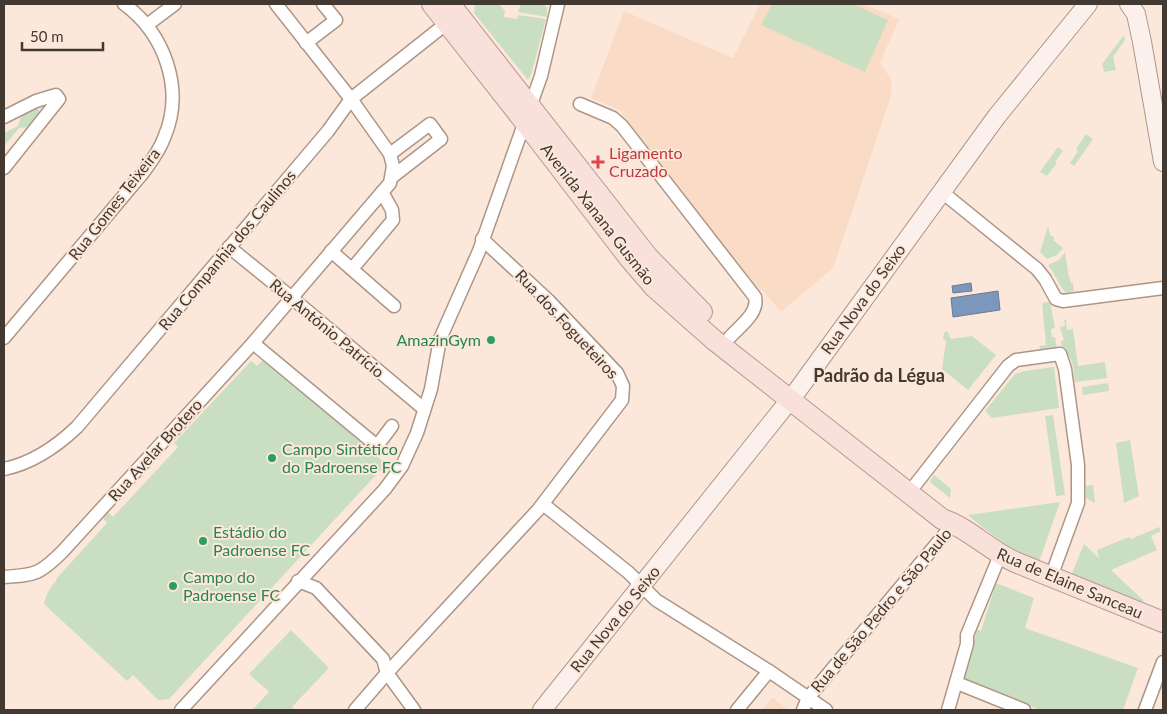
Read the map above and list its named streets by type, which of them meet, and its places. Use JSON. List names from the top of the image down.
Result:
{
  "streets": {
    "main road": ["Avenida Xanana Gusmão", "Rua Nova do Seixo", "Rua de Elaine Sanceau"],
    "street": [
      "Rua Gomes Teixeira",
      "Rua Companhia dos Caulinos",
      "Rua dos Fogueteiros",
      "Rua António Patrício",
      "Rua Avelar Brotero",
      "Rua de São Pedro e São Paulo"
    ]
  },
  "crossings": [
    ["Avenida Xanana Gusmão", "Rua Companhia dos Caulinos"],
    ["Avenida Xanana Gusmão", "Rua Nova do Seixo"],
    ["Avenida Xanana Gusmão", "Rua de Elaine Sanceau"],
    ["Rua Companhia dos Caulinos", "Rua António Patrício"],
    ["Rua Nova do Seixo", "Rua de Elaine Sanceau"],
    ["Rua António Patrício", "Rua Avelar Brotero"],
    ["Rua de Elaine Sanceau", "Rua de São Pedro e São Paulo"]
  ],
  "districts": ["Padrão da Légua"],
  "places": {
    "health": ["Ligamento Cruzado"],
    "other": [
      "AmazinGym",
      "Campo Sintético do Padroense FC",
      "Estádio do Padroense FC",
      "Campo do Padroense FC"
    ]
  },
  "scale_bar": "50 m"
}
